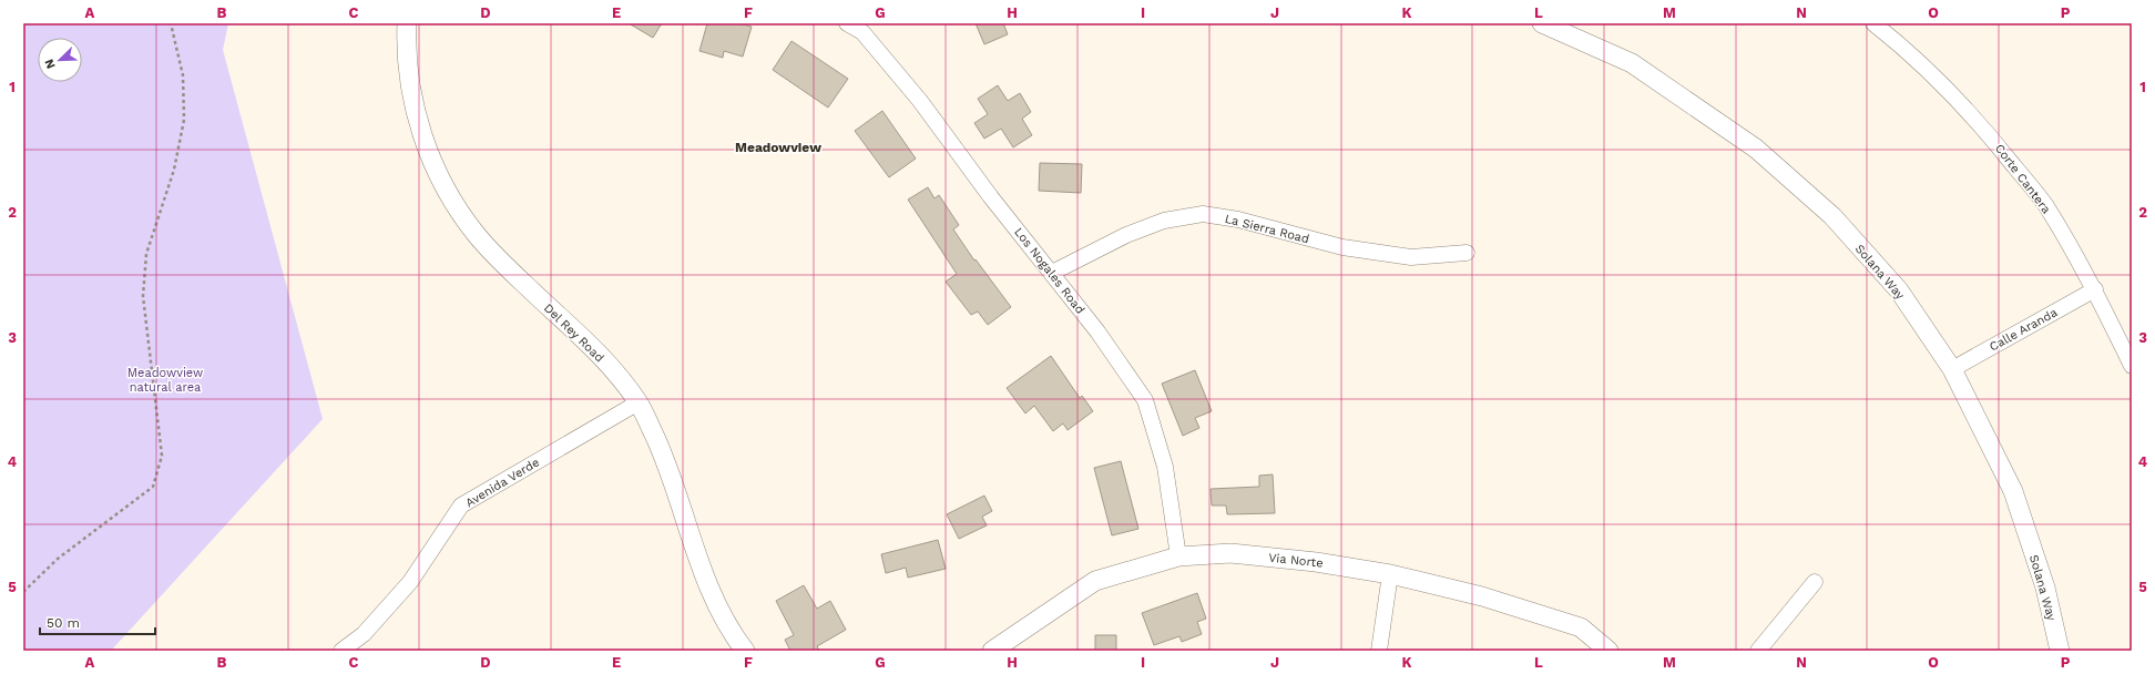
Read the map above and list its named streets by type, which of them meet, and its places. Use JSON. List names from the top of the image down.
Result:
{
  "streets": {
    "street": [
      "Corte Cantera",
      "La Sierra Road",
      "Los Nogales Road",
      "Solana Way",
      "Calle Aranda",
      "Del Rey Road",
      "Avenida Verde",
      "Via Norte"
    ]
  },
  "crossings": [
    ["Corte Cantera", "Calle Aranda"],
    ["La Sierra Road", "Los Nogales Road"],
    ["Los Nogales Road", "Via Norte"],
    ["Solana Way", "Calle Aranda"],
    ["Del Rey Road", "Avenida Verde"]
  ],
  "districts": ["Meadowview"],
  "parks": ["Meadowview natural area"],
  "scale_bar": "50 m",
  "north": "bottom left",
  "grid": {
    "columns": [
      "A",
      "B",
      "C",
      "D",
      "E",
      "F",
      "G",
      "H",
      "I",
      "J",
      "K",
      "L",
      "M",
      "N",
      "O",
      "P"
    ],
    "rows": [
      "1",
      "2",
      "3",
      "4",
      "5"
    ]
  }
}
